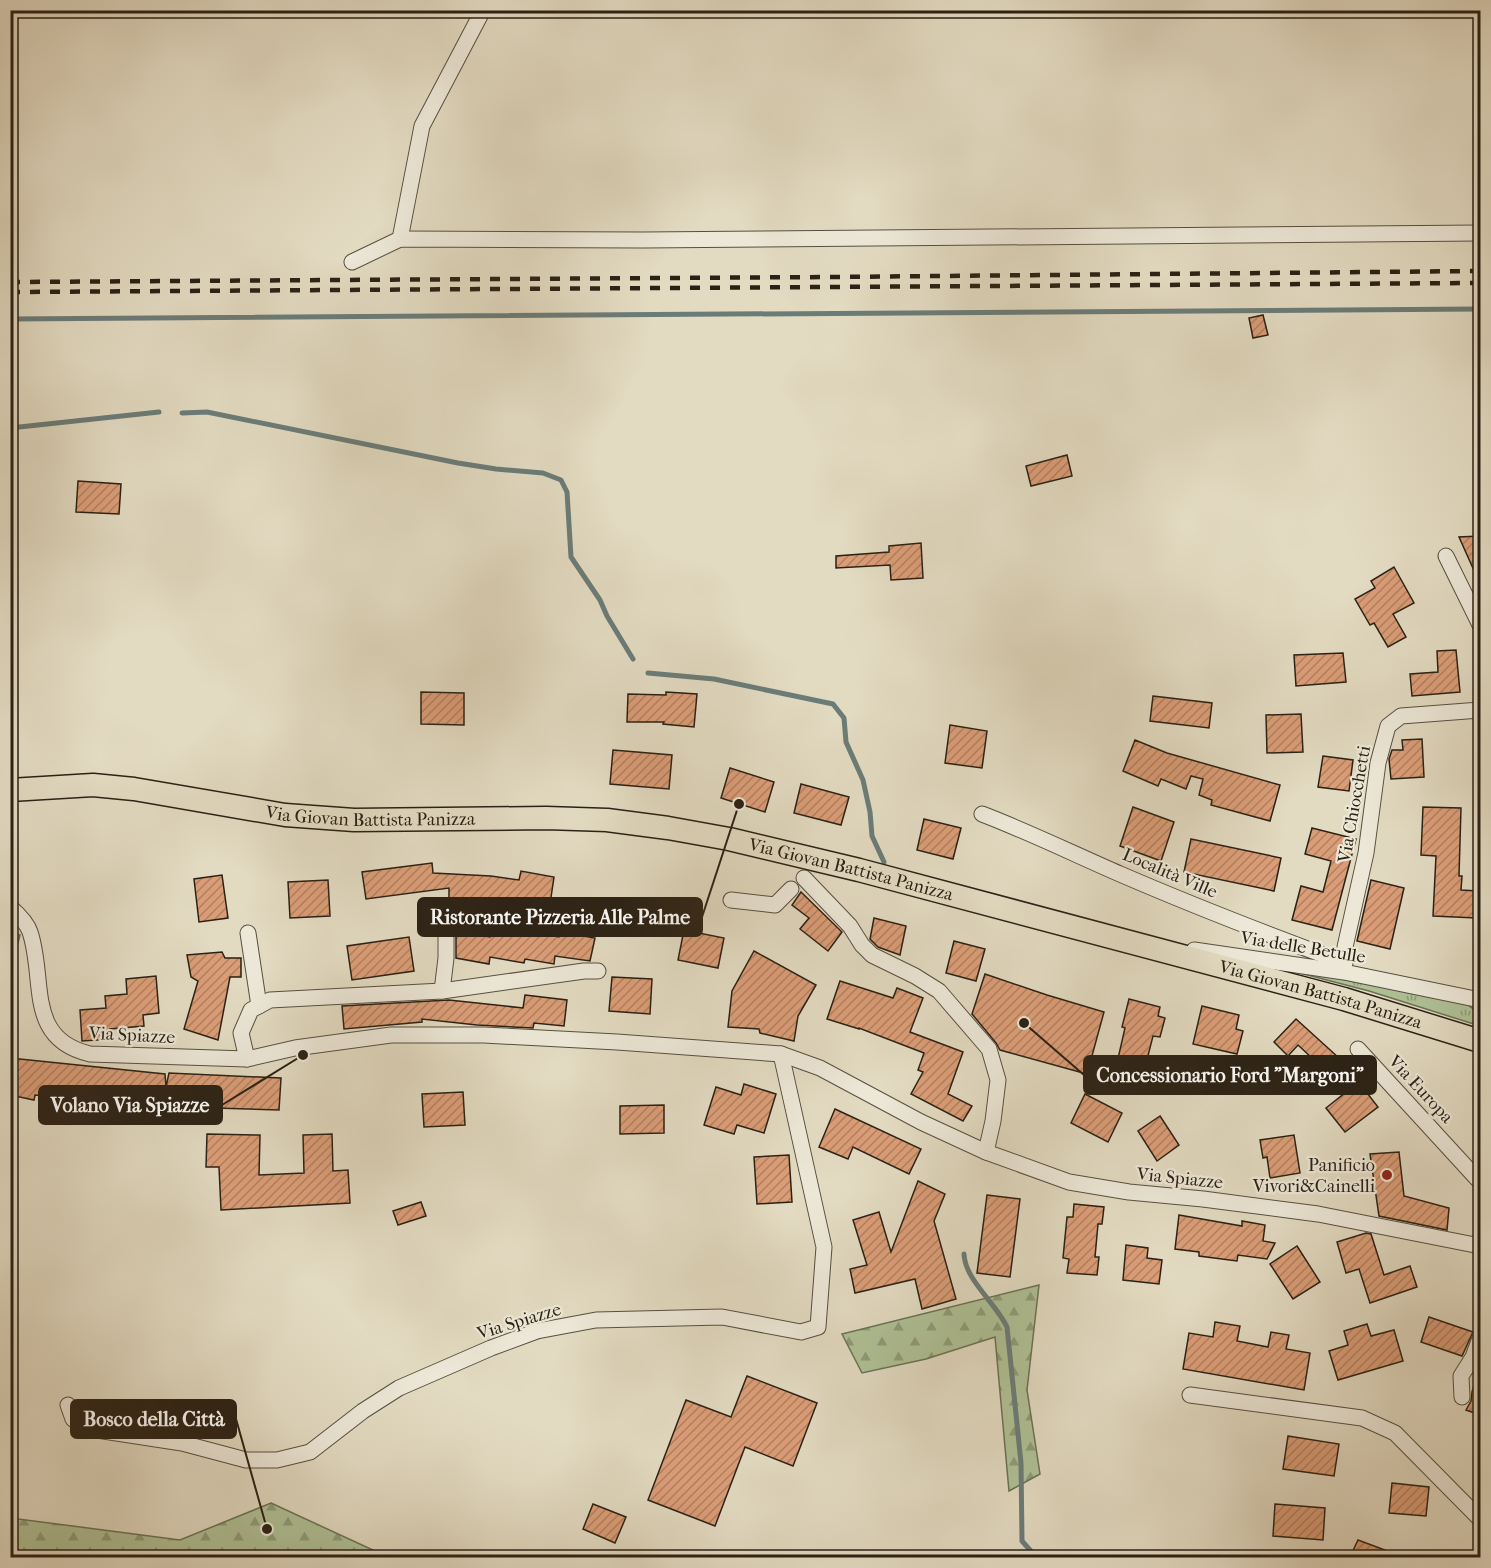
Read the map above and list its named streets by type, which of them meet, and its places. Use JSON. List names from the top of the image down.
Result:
{
  "streets": {
    "main road": ["Via Giovan Battista Panizza"],
    "street": [
      "Via Chiocchetti",
      "Località Ville",
      "Via delle Betulle",
      "Via Spiazze",
      "Via Europa"
    ]
  },
  "crossings": [
    ["Via Chiocchetti", "Località Ville"],
    ["Via Chiocchetti", "Via delle Betulle"],
    ["Via Giovan Battista Panizza", "Via delle Betulle"],
    ["Località Ville", "Via delle Betulle"]
  ],
  "places": [
    "Ristorante Pizzeria Alle Palme",
    "Concessionario Ford \"Margoni\"",
    "Volano Via Spiazze",
    "Panificio Vivori&Cainelli",
    "Bosco della Città"
  ]
}
